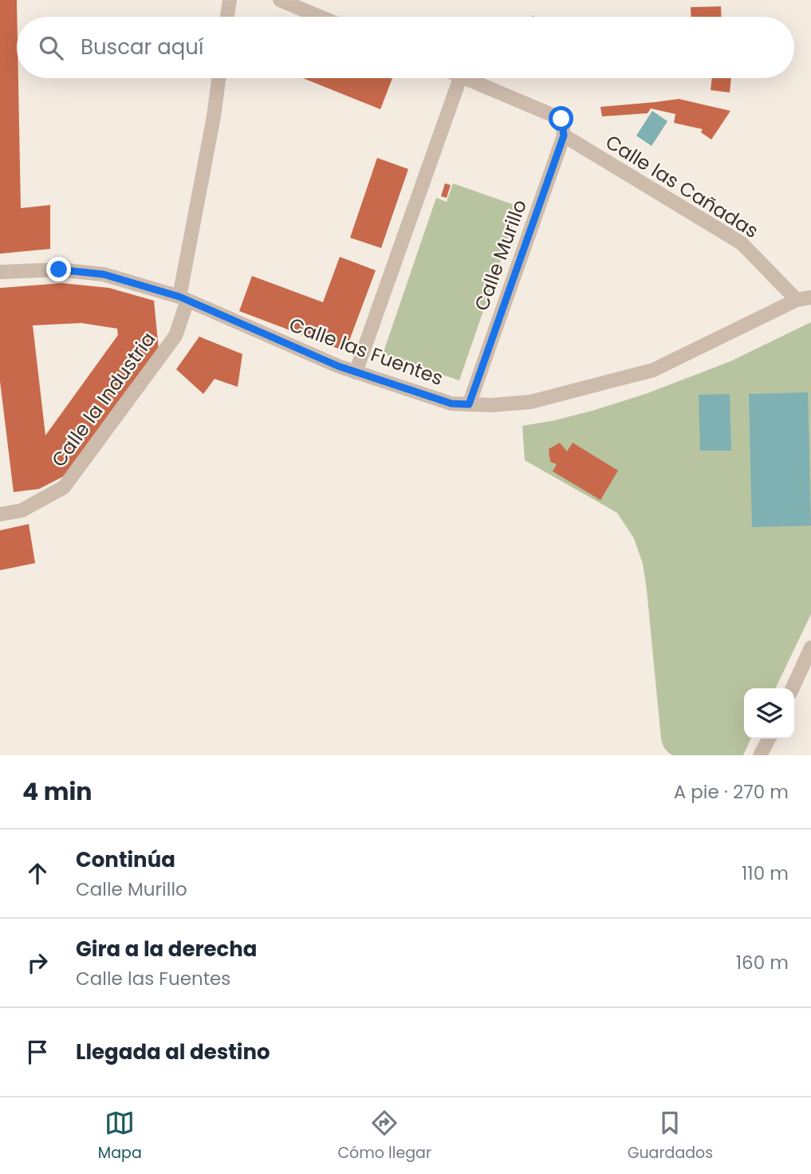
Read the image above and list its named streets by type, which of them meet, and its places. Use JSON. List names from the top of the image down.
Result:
{
  "streets": {
    "street": [
      "Calle las Cañadas",
      "Calle Murillo",
      "Calle las Fuentes",
      "Calle la Industria"
    ]
  },
  "crossings": [
    ["Calle las Cañadas", "Calle Murillo"],
    ["Calle las Cañadas", "Calle las Fuentes"],
    ["Calle Murillo", "Calle las Fuentes"],
    ["Calle las Fuentes", "Calle la Industria"]
  ],
  "page": {
    "search": "Buscar aquí",
    "heading": ["4 min", "A pie · 270 m"],
    "list": [
      ["Continúa", "Calle Murillo", "110 m"],
      ["Gira a la derecha", "Calle las Fuentes", "160 m"],
      "Llegada al destino"
    ],
    "nav": ["Mapa", "Cómo llegar", "Guardados"]
  }
}
